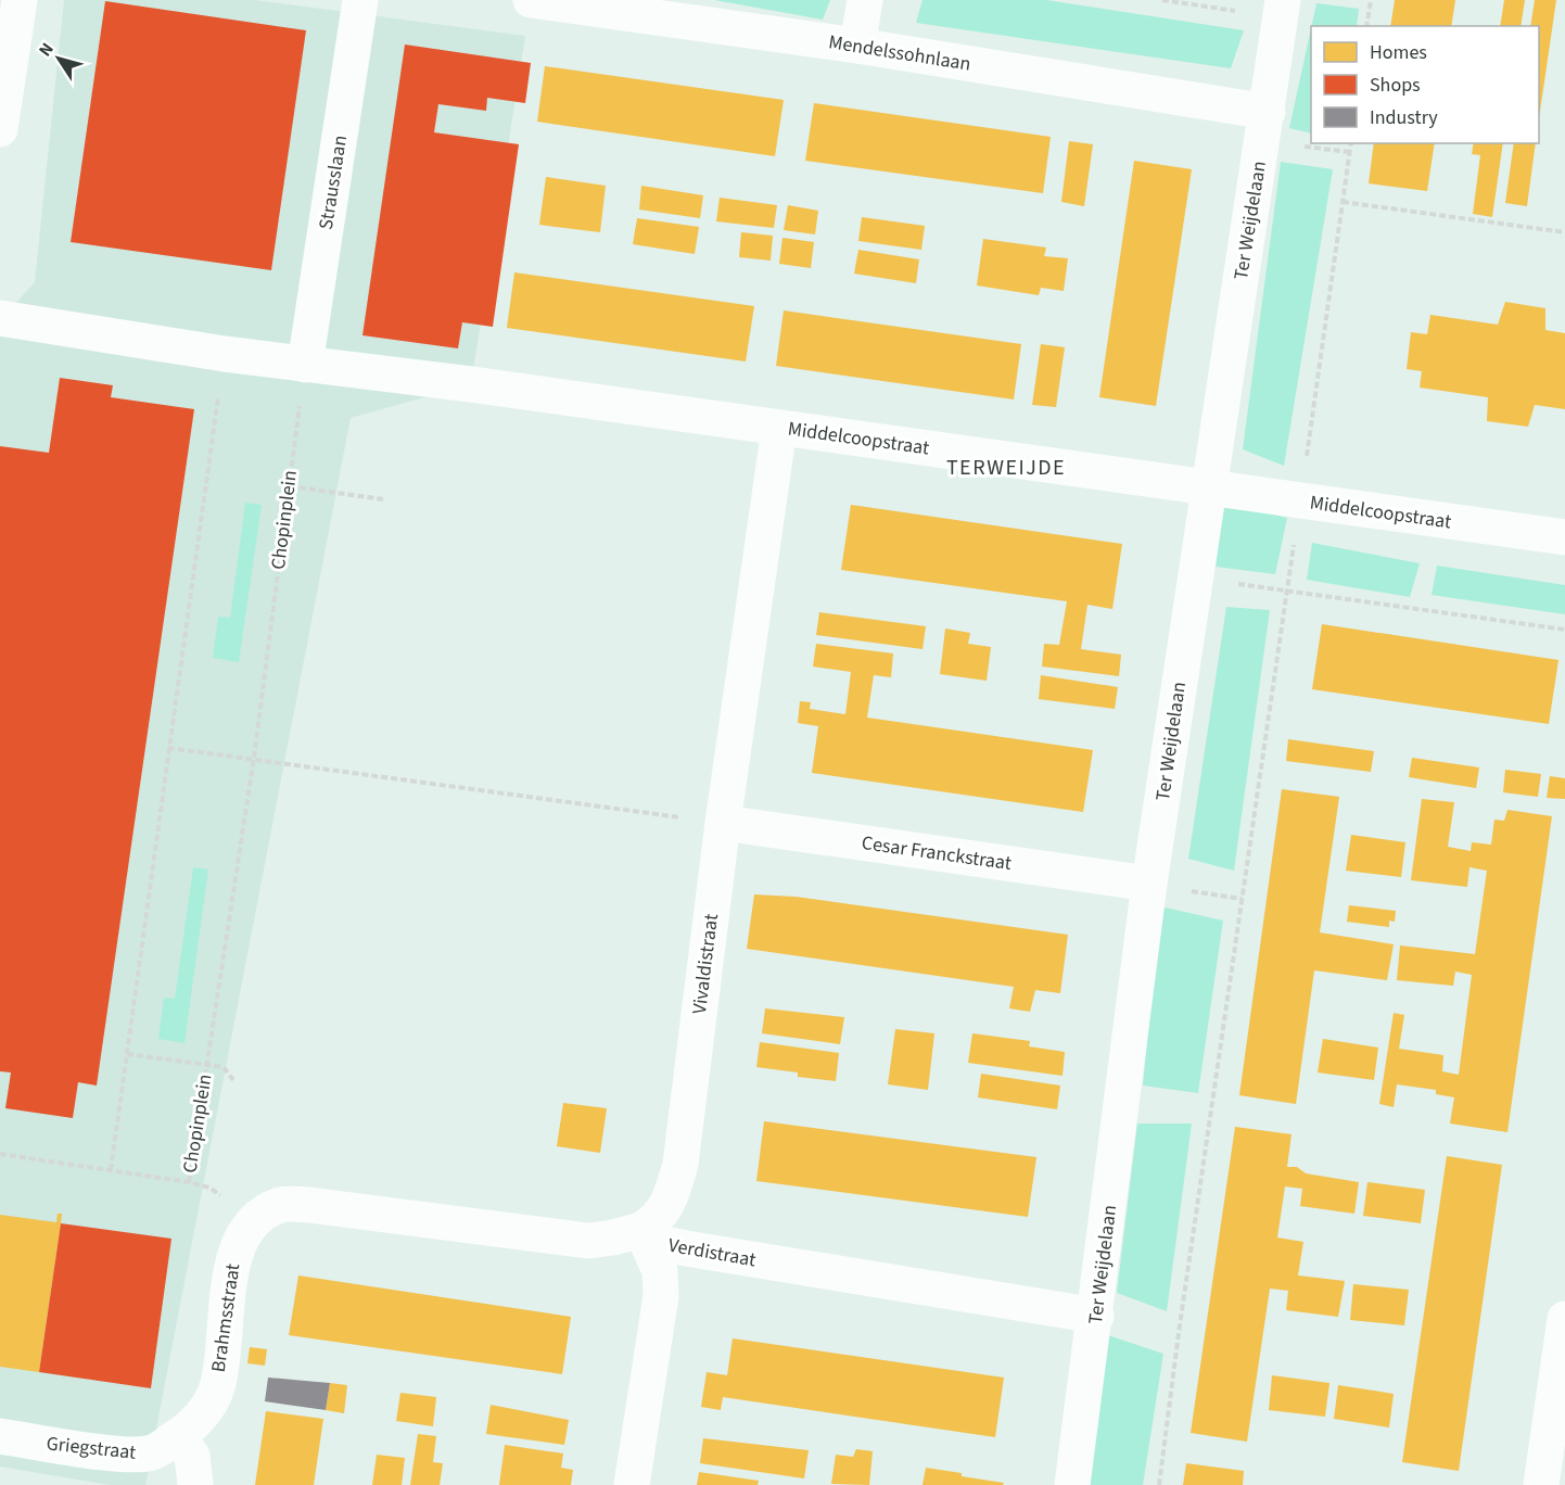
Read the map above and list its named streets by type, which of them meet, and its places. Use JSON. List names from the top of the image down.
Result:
{
  "streets": {
    "street": [
      "Mendelssohnlaan",
      "Strausslaan",
      "Ter Weijdelaan",
      "Middelcoopstraat",
      "Cesar Franckstraat",
      "Vivaldistraat",
      "Verdistraat",
      "Brahmsstraat",
      "Griegstraat"
    ],
    "path": ["Chopinplein"]
  },
  "crossings": [
    ["Mendelssohnlaan", "Ter Weijdelaan"],
    ["Strausslaan", "Middelcoopstraat"],
    ["Strausslaan", "Chopinplein"],
    ["Ter Weijdelaan", "Middelcoopstraat"],
    ["Ter Weijdelaan", "Cesar Franckstraat"],
    ["Ter Weijdelaan", "Verdistraat"],
    ["Middelcoopstraat", "Chopinplein"],
    ["Middelcoopstraat", "Vivaldistraat"],
    ["Cesar Franckstraat", "Vivaldistraat"],
    ["Vivaldistraat", "Verdistraat"],
    ["Verdistraat", "Brahmsstraat"],
    ["Brahmsstraat", "Griegstraat"]
  ],
  "districts": ["TERWEIJDE"],
  "legend": ["Homes", "Shops", "Industry"],
  "north": "top left"
}
